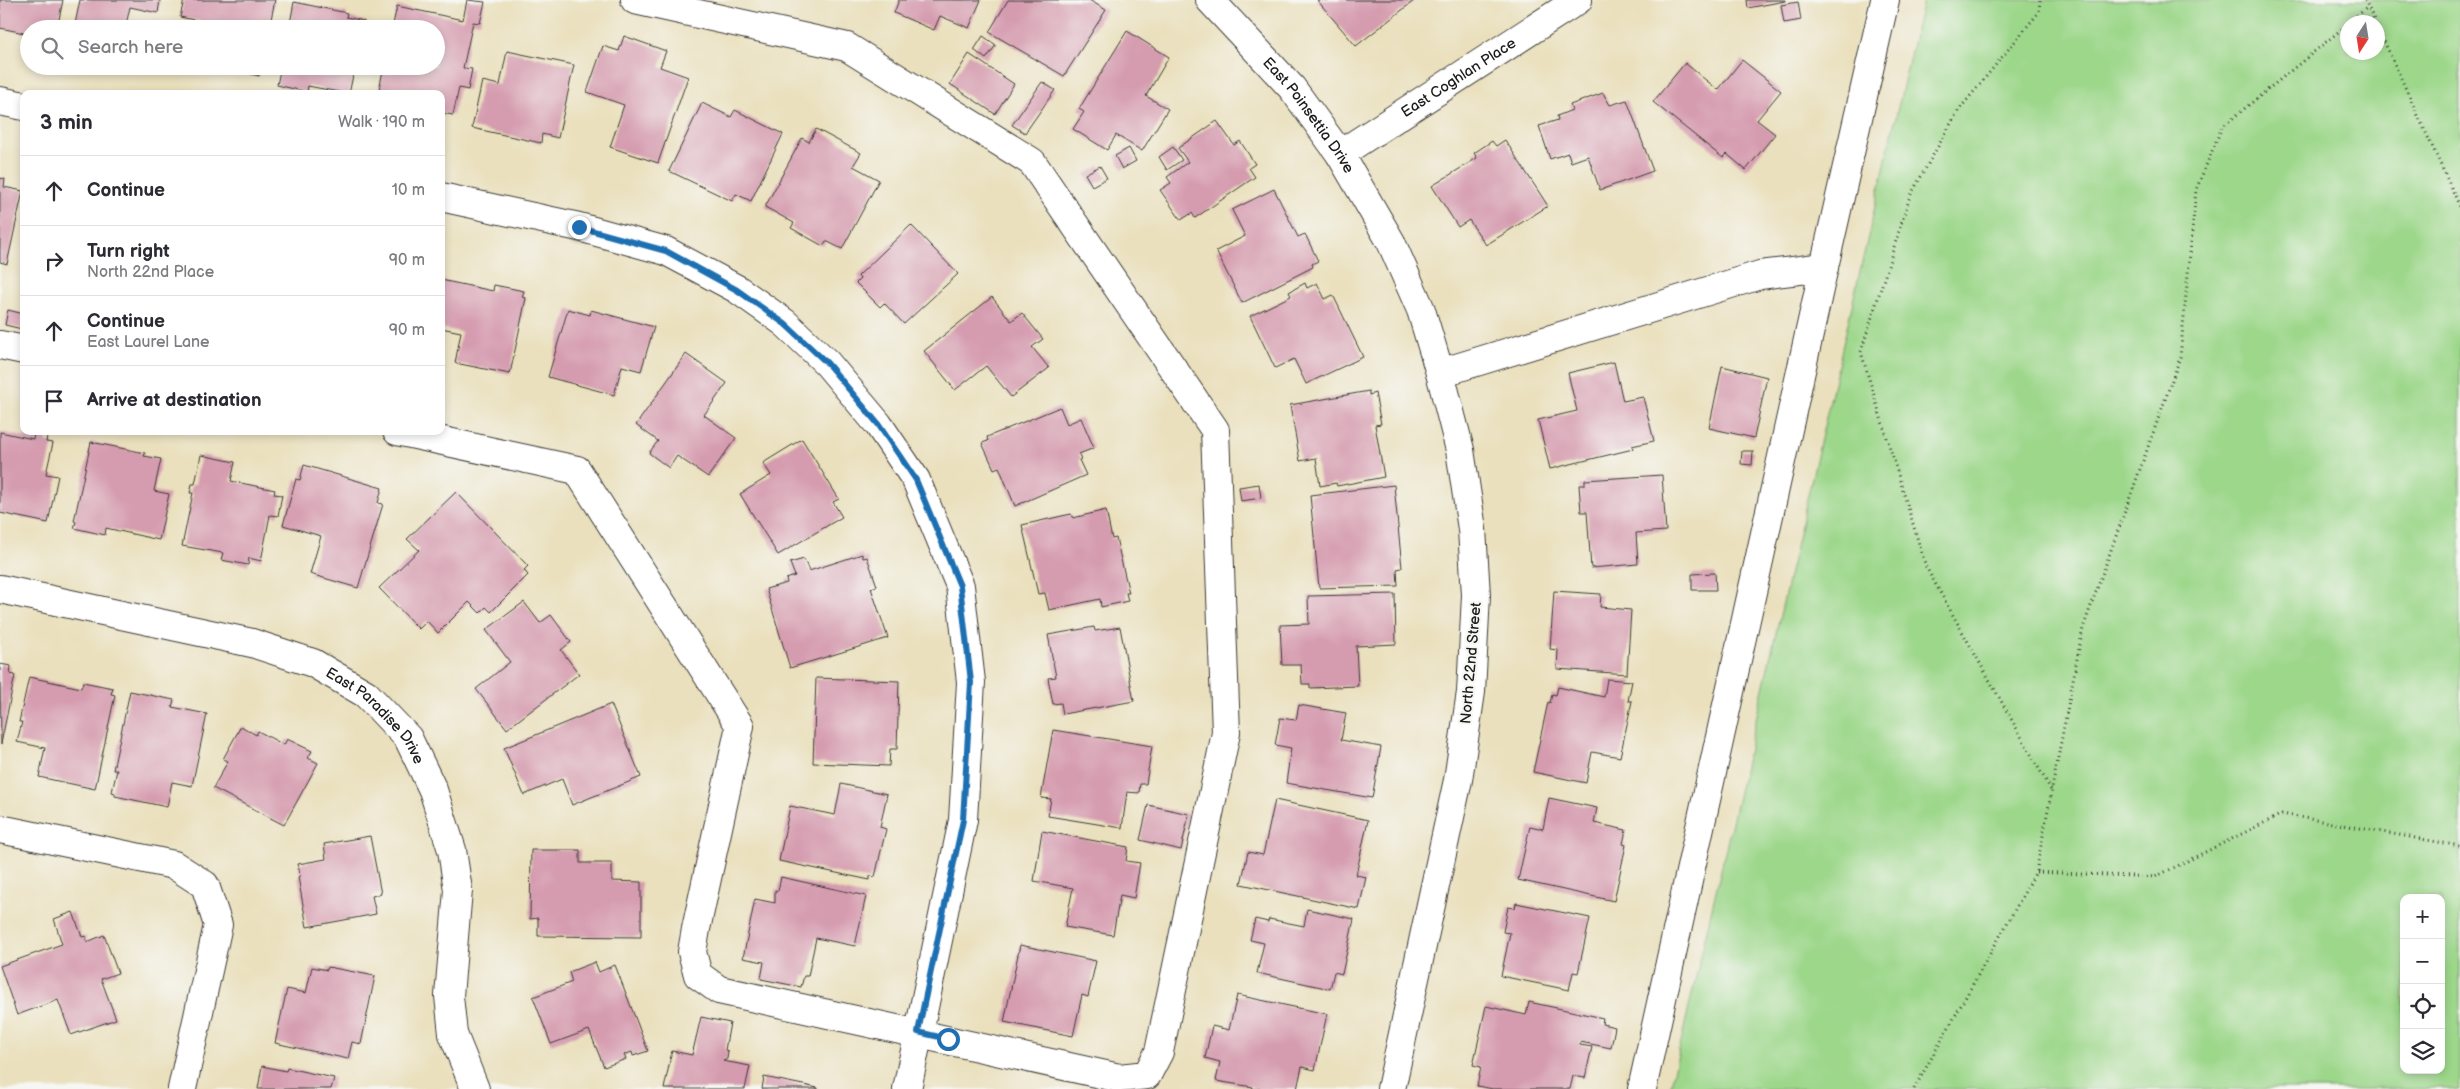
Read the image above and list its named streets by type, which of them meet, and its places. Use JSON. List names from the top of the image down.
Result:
{
  "streets": {
    "street": [
      "East Coghlan Place",
      "East Poinsettia Drive",
      "North 22nd Street",
      "East Paradise Drive"
    ]
  },
  "crossings": [
    ["East Coghlan Place", "East Poinsettia Drive"],
    ["East Poinsettia Drive", "North 22nd Street"]
  ],
  "north": "bottom",
  "page": {
    "search": "Search here",
    "heading": ["3 min", "Walk · 190 m"],
    "list": [
      ["Continue", "10 m"],
      ["Turn right", "North 22nd Place", "90 m"],
      ["Continue", "East Laurel Lane", "90 m"],
      "Arrive at destination"
    ],
    "map_buttons": ["+", "−"]
  }
}
